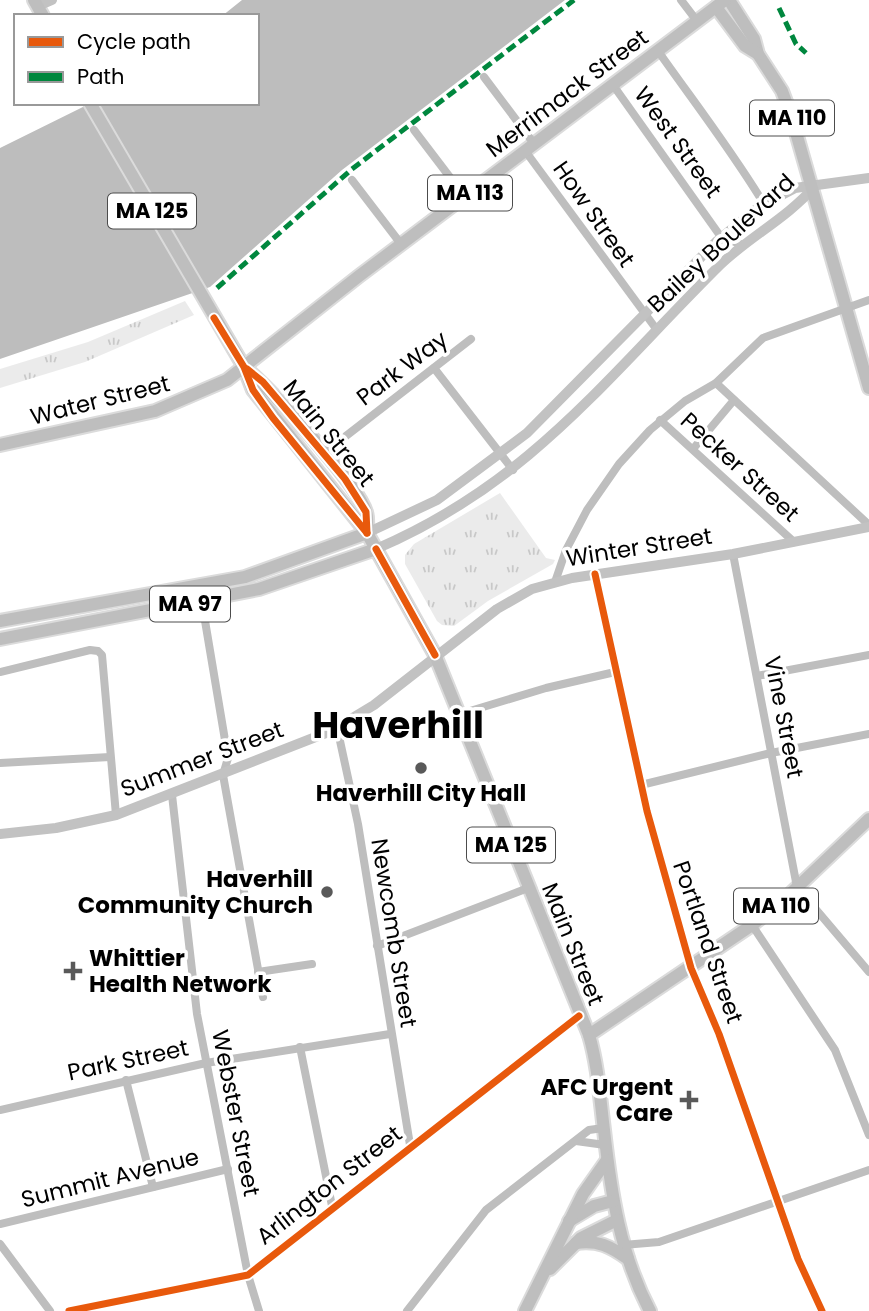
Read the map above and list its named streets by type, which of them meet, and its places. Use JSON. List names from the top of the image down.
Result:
{
  "streets": {
    "main road": [
      "Merrimack Street",
      "MA 110",
      "MA 113",
      "MA 125",
      "Bailey Boulevard",
      "Water Street",
      "Main Street",
      "Winter Street",
      "MA 97",
      "Summer Street"
    ],
    "street": [
      "West Street",
      "How Street",
      "Park Way",
      "Pecker Street",
      "Vine Street",
      "Newcomb Street",
      "Portland Street",
      "Park Street",
      "Webster Street",
      "Summit Avenue",
      "Arlington Street"
    ]
  },
  "crossings": [
    ["Merrimack Street", "MA 110"],
    ["Merrimack Street", "West Street"],
    ["Merrimack Street", "MA 125"],
    ["Merrimack Street", "How Street"],
    ["Merrimack Street", "Water Street"],
    ["Merrimack Street", "Main Street"],
    ["MA 110", "Bailey Boulevard"],
    ["MA 110", "Main Street"],
    ["MA 110", "Vine Street"],
    ["MA 110", "Portland Street"],
    ["West Street", "Bailey Boulevard"],
    ["MA 125", "Water Street"],
    ["MA 125", "Main Street"],
    ["How Street", "Bailey Boulevard"],
    ["Bailey Boulevard", "Main Street"],
    ["Bailey Boulevard", "MA 97"],
    ["Park Way", "Main Street"],
    ["Water Street", "Main Street"],
    ["Main Street", "Winter Street"],
    ["Main Street", "MA 97"],
    ["Main Street", "Summer Street"],
    ["Main Street", "Arlington Street"],
    ["Pecker Street", "Winter Street"],
    ["Winter Street", "Vine Street"],
    ["Winter Street", "Summer Street"],
    ["Winter Street", "Portland Street"],
    ["Summer Street", "Newcomb Street"],
    ["Summer Street", "Webster Street"],
    ["Newcomb Street", "Park Street"],
    ["Newcomb Street", "Arlington Street"],
    ["Park Street", "Webster Street"],
    ["Webster Street", "Summit Avenue"],
    ["Webster Street", "Arlington Street"]
  ],
  "districts": ["Haverhill"],
  "places": {
    "other": ["Haverhill City Hall", "Haverhill Community Church"],
    "health": ["Whittier Health Network", "AFC Urgent Care"]
  },
  "legend": ["Cycle path", "Path"]
}
